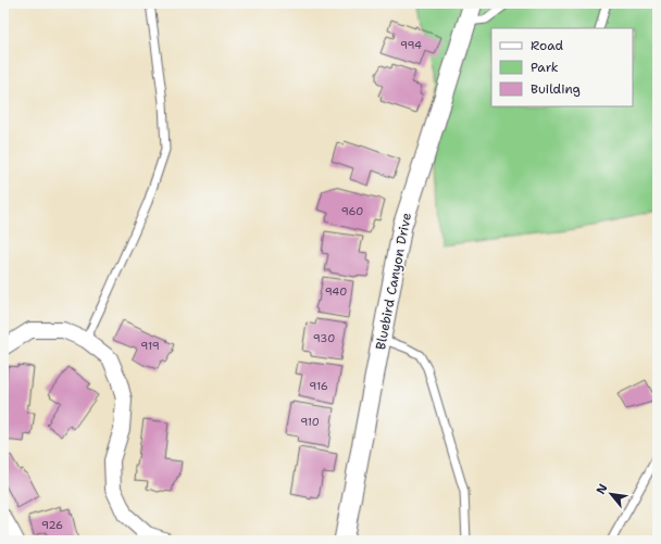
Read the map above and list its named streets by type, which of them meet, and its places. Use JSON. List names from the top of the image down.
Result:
{
  "streets": {
    "street": ["Bluebird Canyon Drive"]
  },
  "house_numbers": [
    "994",
    "960",
    "940",
    "930",
    "919",
    "916",
    "910",
    "926"
  ],
  "legend": ["Road", "Park", "Building"],
  "north": "top left"
}
